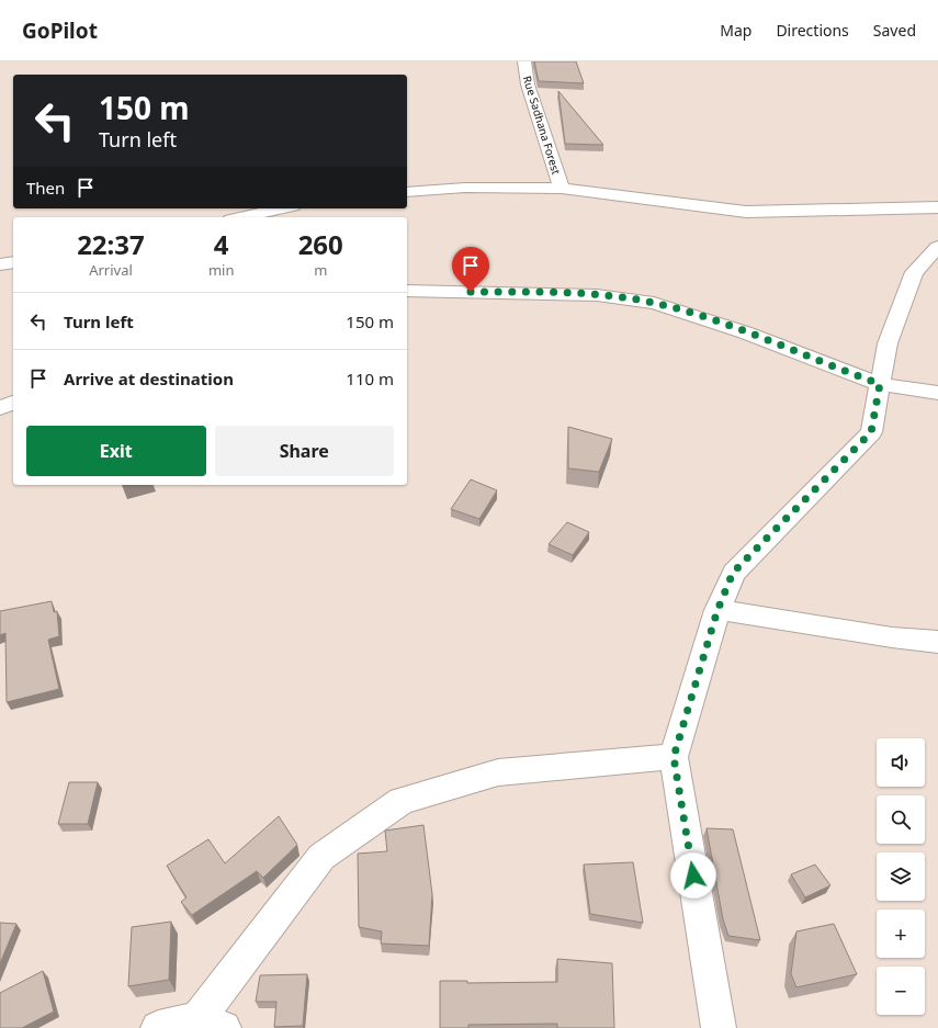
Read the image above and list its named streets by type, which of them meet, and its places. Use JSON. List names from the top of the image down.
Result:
{
  "streets": {
    "street": ["Rue Sadhana Forest"]
  },
  "page": {
    "header": "GoPilot",
    "nav": ["Map", "Directions", "Saved"],
    "turn": ["150 m", "Turn left"],
    "then": "Then",
    "eta": [
      "22:37",
      "Arrival",
      "4",
      "min",
      "260",
      "m"
    ],
    "list": [
      {
        "name": "Turn left",
        "value": "150 m"
      },
      {
        "name": "Arrive at destination",
        "value": "110 m"
      }
    ],
    "buttons": ["Exit", "Share"],
    "map_buttons": ["+", "−"]
  }
}
